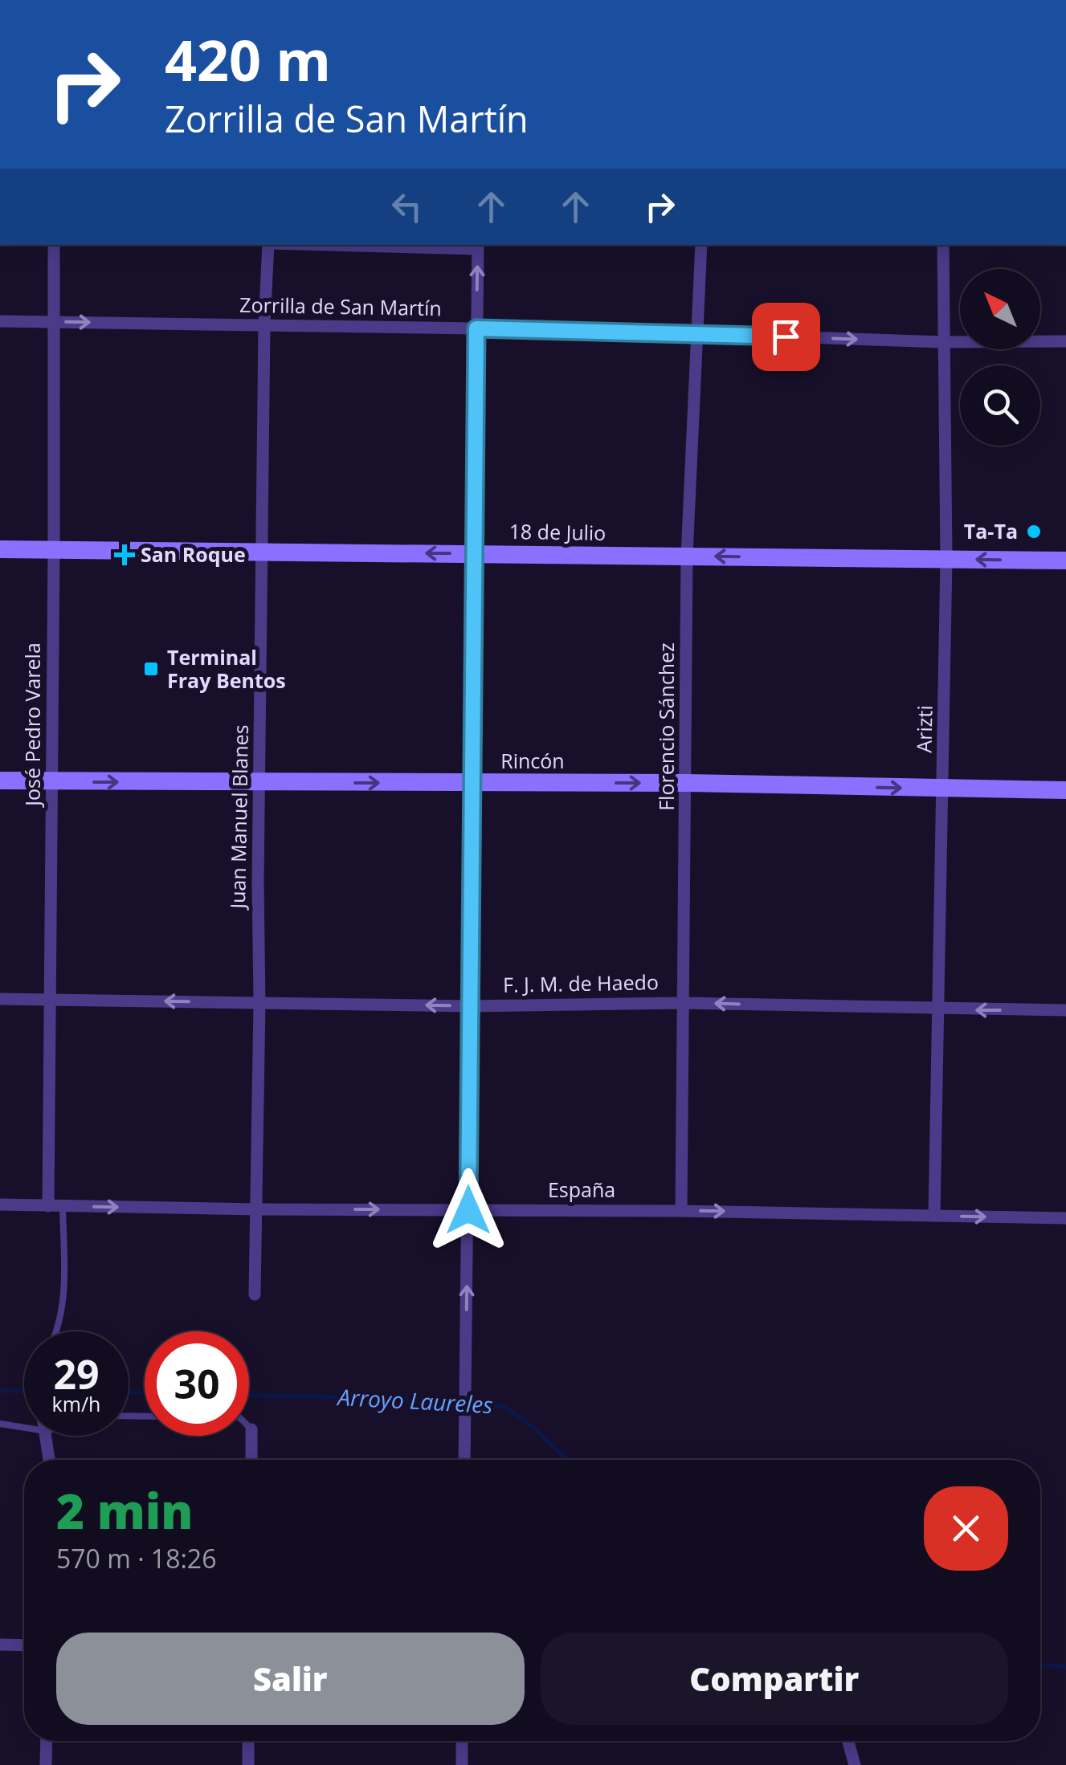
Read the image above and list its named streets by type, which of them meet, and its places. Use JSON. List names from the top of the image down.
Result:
{
  "streets": {
    "street": [
      "Zorrilla de San Martín",
      "18 de Julio",
      "José Pedro Varela",
      "Florencio Sánchez",
      "Arizti",
      "Rincón",
      "Juan Manuel Blanes",
      "F. J. M. de Haedo",
      "España"
    ]
  },
  "crossings": [
    ["Zorrilla de San Martín", "José Pedro Varela"],
    ["Zorrilla de San Martín", "Florencio Sánchez"],
    ["Zorrilla de San Martín", "Arizti"],
    ["Zorrilla de San Martín", "Juan Manuel Blanes"],
    ["18 de Julio", "José Pedro Varela"],
    ["18 de Julio", "Florencio Sánchez"],
    ["18 de Julio", "Arizti"],
    ["18 de Julio", "Juan Manuel Blanes"],
    ["José Pedro Varela", "Rincón"],
    ["José Pedro Varela", "F. J. M. de Haedo"],
    ["José Pedro Varela", "España"],
    ["Florencio Sánchez", "Rincón"],
    ["Florencio Sánchez", "F. J. M. de Haedo"],
    ["Florencio Sánchez", "España"],
    ["Arizti", "Rincón"],
    ["Arizti", "F. J. M. de Haedo"],
    ["Arizti", "España"],
    ["Rincón", "Juan Manuel Blanes"],
    ["Juan Manuel Blanes", "F. J. M. de Haedo"],
    ["Juan Manuel Blanes", "España"]
  ],
  "one_way": [
    "Zorrilla de San Martín",
    "18 de Julio",
    "Rincón",
    "F. J. M. de Haedo",
    "España"
  ],
  "water": ["Arroyo Laureles"],
  "places": {
    "other": ["Ta-Ta"],
    "health": ["San Roque"],
    "transit": ["Terminal Fray Bentos"]
  },
  "north": "top left",
  "page": {
    "turn": ["420 m", "Zorrilla de San Martín"],
    "speed": "29 km/h",
    "limit": "30",
    "heading": ["2 min", "570 m · 18:26"],
    "buttons": ["Salir", "Compartir"]
  }
}
